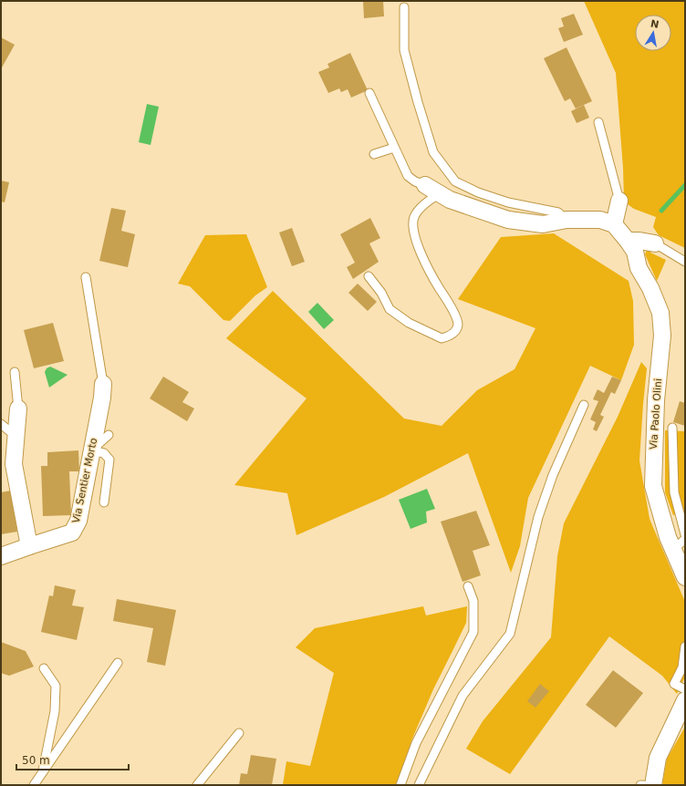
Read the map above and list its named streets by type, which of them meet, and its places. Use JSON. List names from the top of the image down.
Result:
{
  "streets": {
    "street": ["Via Paolo Olini", "Via Sentier Morto"]
  },
  "scale_bar": "50 m",
  "north": "top"
}
